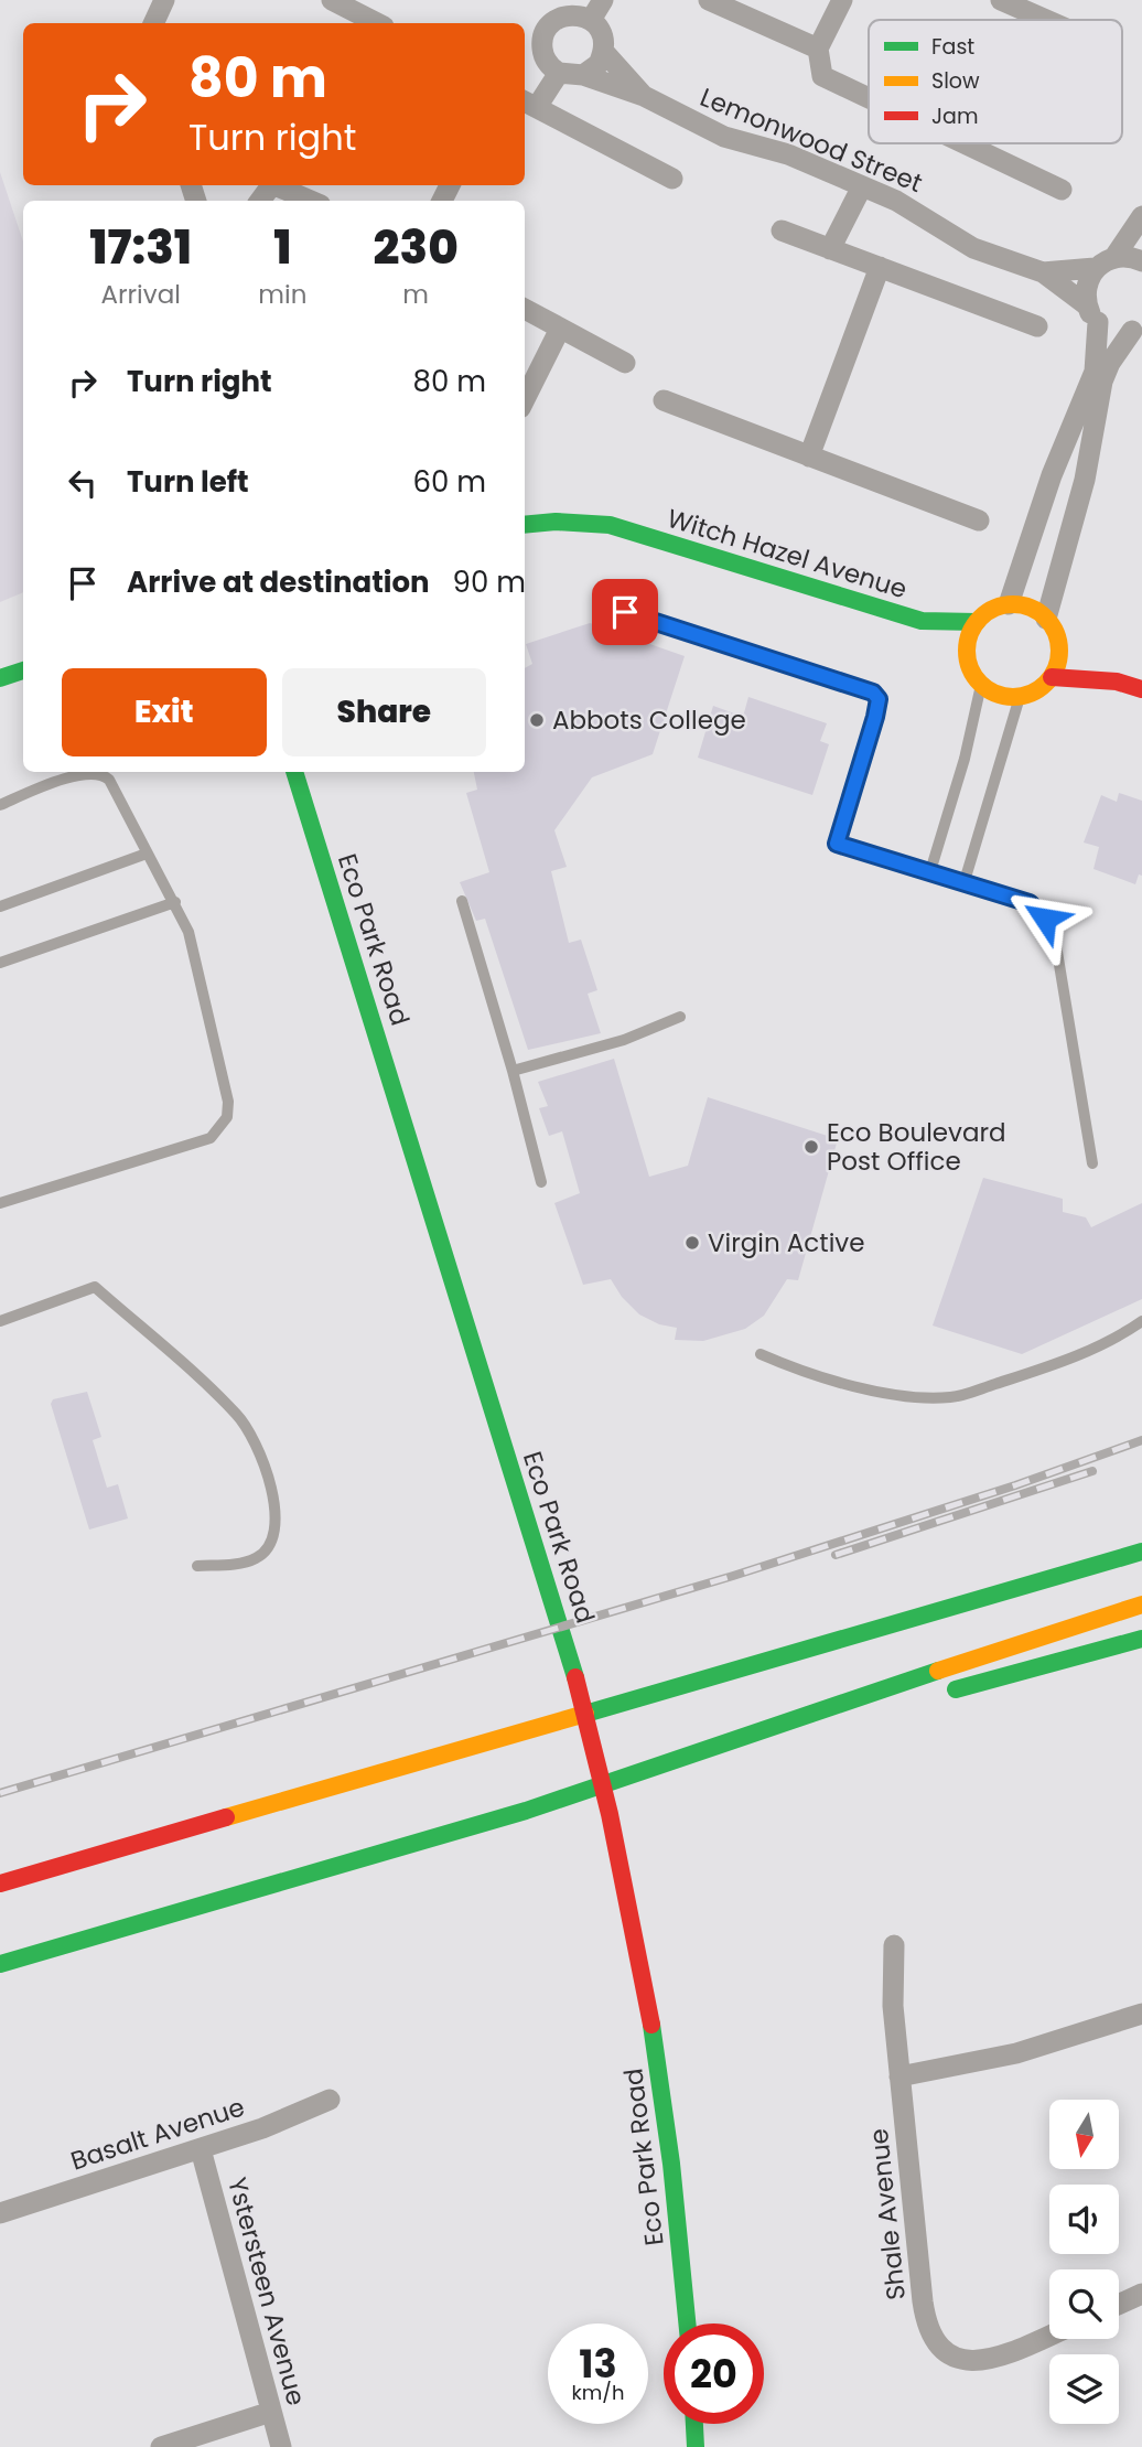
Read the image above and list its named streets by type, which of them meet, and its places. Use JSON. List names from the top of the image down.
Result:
{
  "streets": {
    "main road": ["Witch Hazel Avenue", "Eco Park Road"],
    "street": [
      "Lemonwood Street",
      "Basalt Avenue",
      "Shale Avenue",
      "Ystersteen Avenue"
    ]
  },
  "crossings": [
    ["Basalt Avenue", "Ystersteen Avenue"]
  ],
  "places": ["Abbots College", "Eco Boulevard Post Office", "Virgin Active"],
  "legend": ["Fast", "Slow", "Jam"],
  "north": "bottom",
  "page": {
    "turn": ["80 m", "Turn right"],
    "eta": [
      "17:31",
      "Arrival",
      "1",
      "min",
      "230",
      "m"
    ],
    "list": [
      {
        "name": "Turn right",
        "value": "80 m"
      },
      {
        "name": "Turn left",
        "value": "60 m"
      },
      {
        "name": "Arrive at destination",
        "value": "90 m"
      }
    ],
    "buttons": ["Exit", "Share"],
    "speed": "13 km/h",
    "limit": "20"
  }
}
